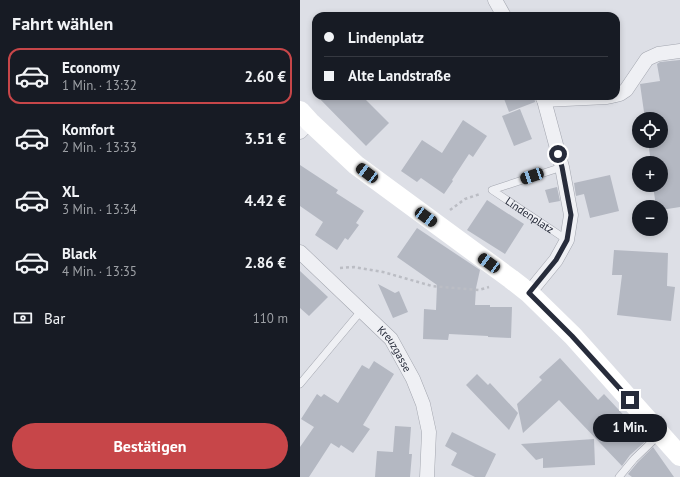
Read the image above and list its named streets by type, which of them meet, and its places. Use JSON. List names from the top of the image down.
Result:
{
  "streets": {
    "street": ["Lindenplatz", "Kreuzgasse"]
  },
  "page": {
    "heading": "Fahrt wählen",
    "banner": ["Lindenplatz", "Alte Landstraße"],
    "list": [
      {
        "name": "Economy",
        "note": "1 Min. · 13:32",
        "value": "2.60 €"
      },
      {
        "name": "Komfort",
        "note": "2 Min. · 13:33",
        "value": "3.51 €"
      },
      {
        "name": "XL",
        "note": "3 Min. · 13:34",
        "value": "4.42 €"
      },
      {
        "name": "Black",
        "note": "4 Min. · 13:35",
        "value": "2.86 €"
      }
    ],
    "map_buttons": ["+", "−"],
    "pay": ["Bar", "110 m"],
    "bubble": "1 Min.",
    "buttons": "Bestätigen"
  }
}
